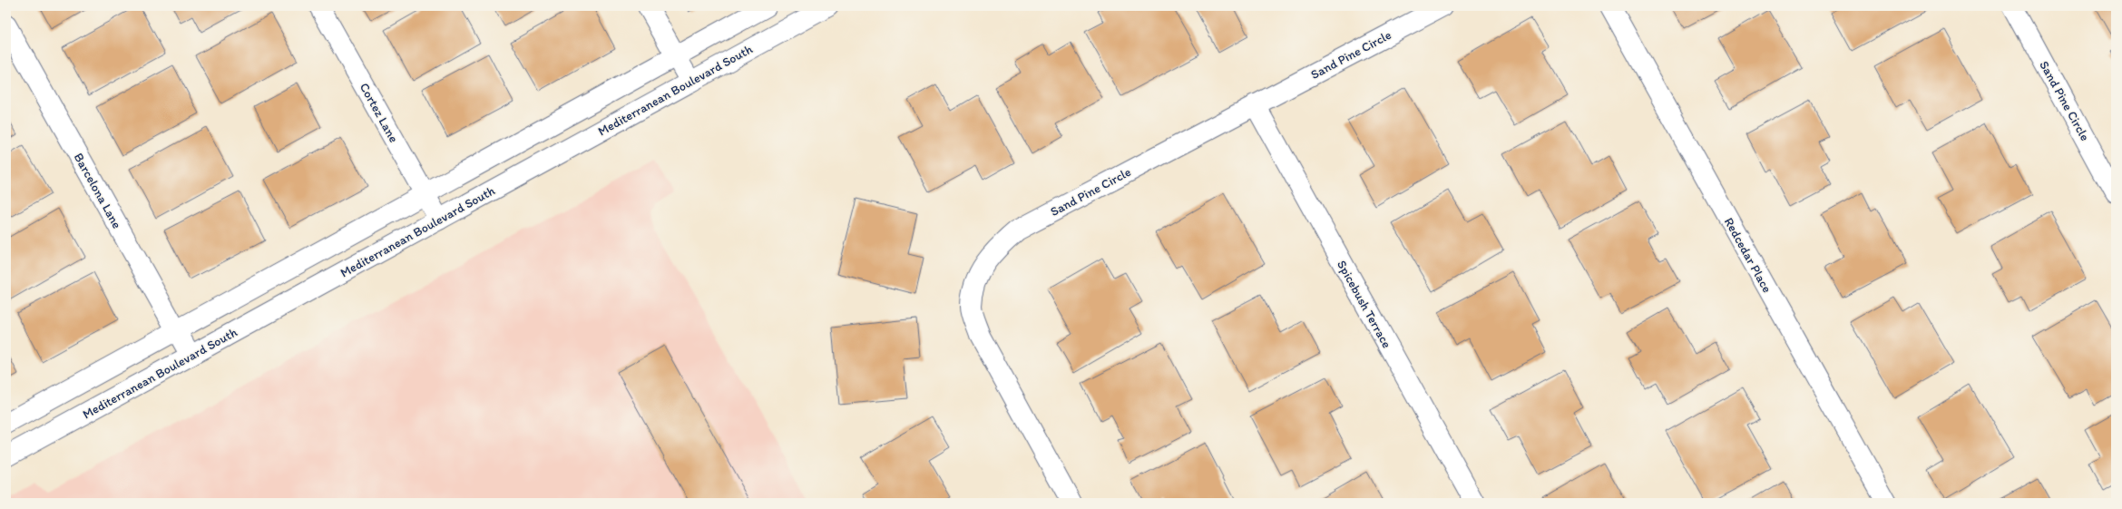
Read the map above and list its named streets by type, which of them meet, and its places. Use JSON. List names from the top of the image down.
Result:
{
  "streets": {
    "street": [
      "Sand Pine Circle",
      "Mediterranean Boulevard South",
      "Cortez Lane",
      "Barcelona Lane",
      "Redcedar Place",
      "Spicebush Terrace"
    ]
  },
  "crossings": [
    ["Sand Pine Circle", "Spicebush Terrace"],
    ["Mediterranean Boulevard South", "Cortez Lane"],
    ["Mediterranean Boulevard South", "Barcelona Lane"]
  ]
}
